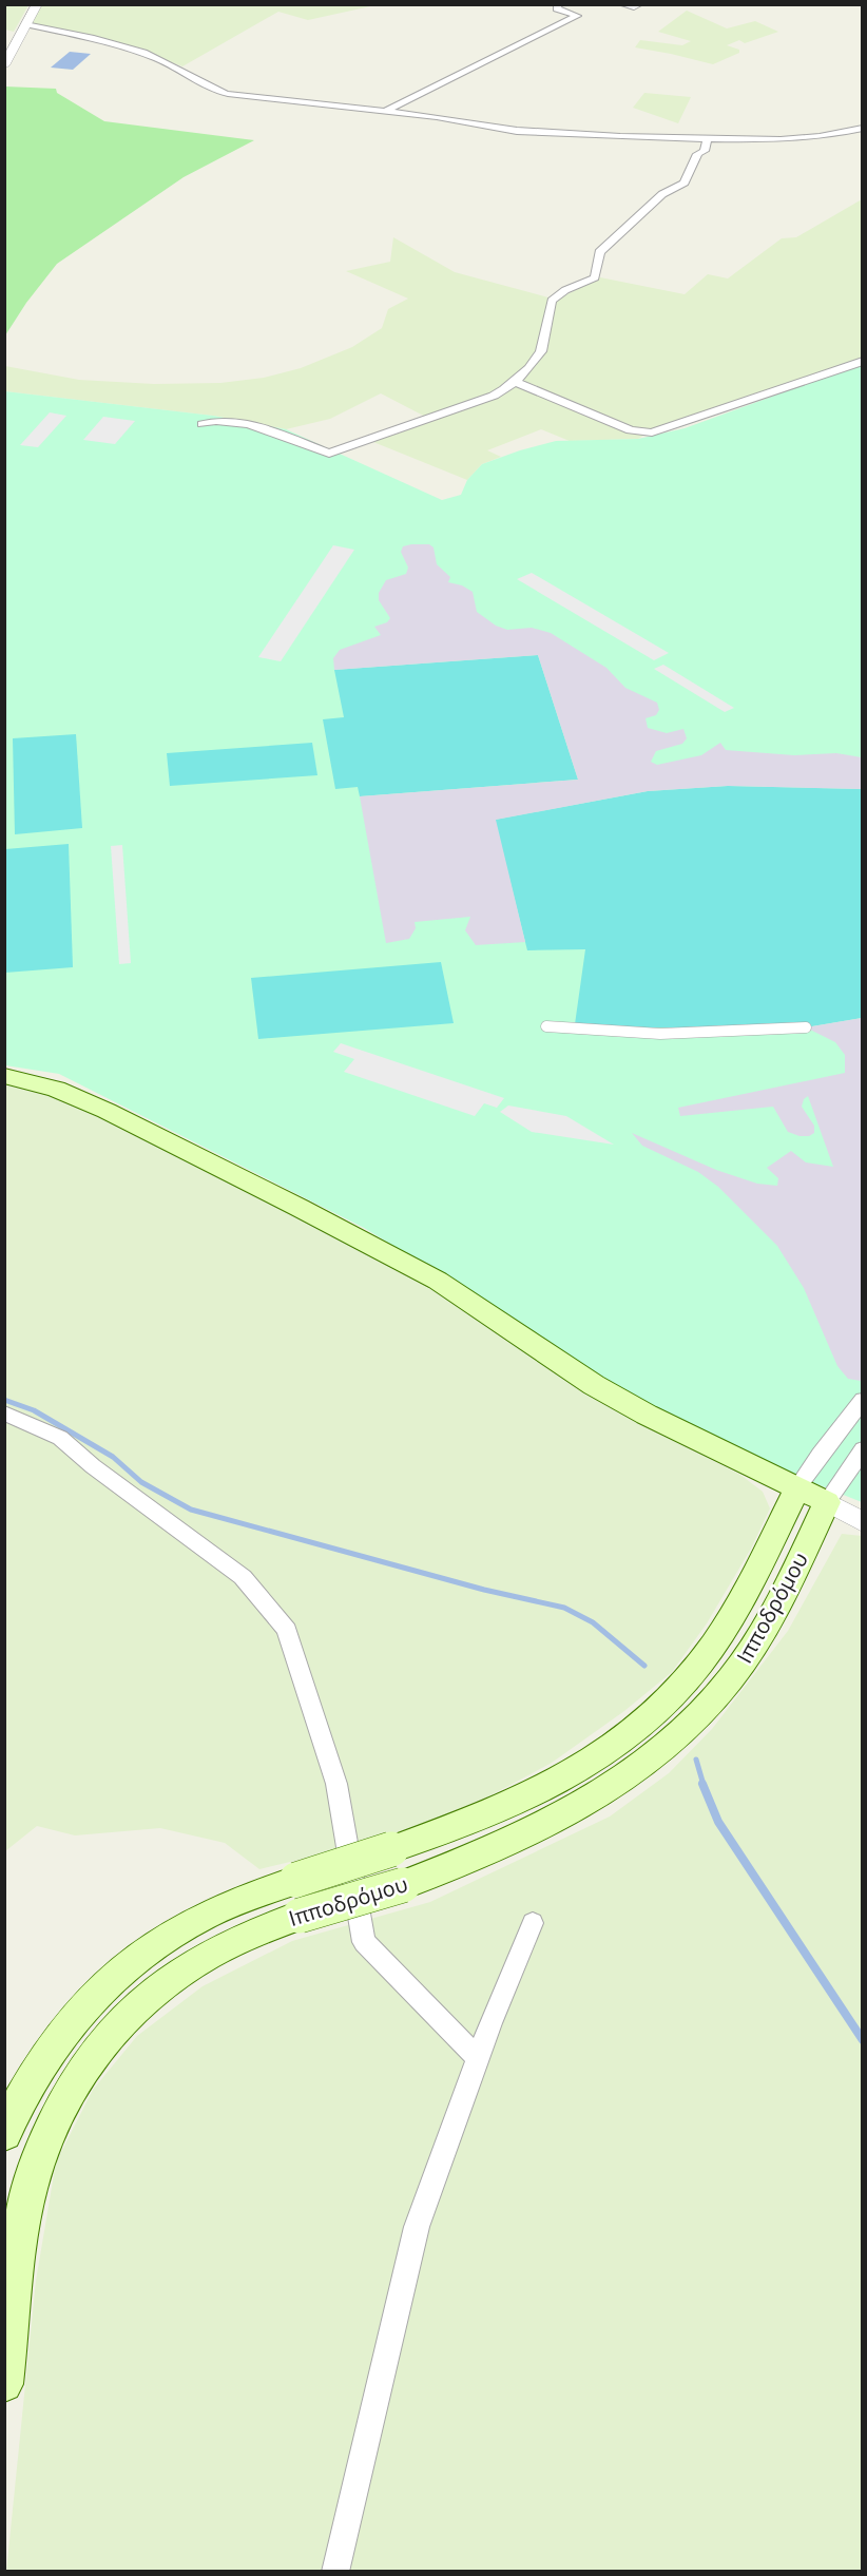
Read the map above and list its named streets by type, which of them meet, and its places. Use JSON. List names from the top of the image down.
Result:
{
  "streets": {
    "main road": ["Ιπποδρόμου"]
  }
}
